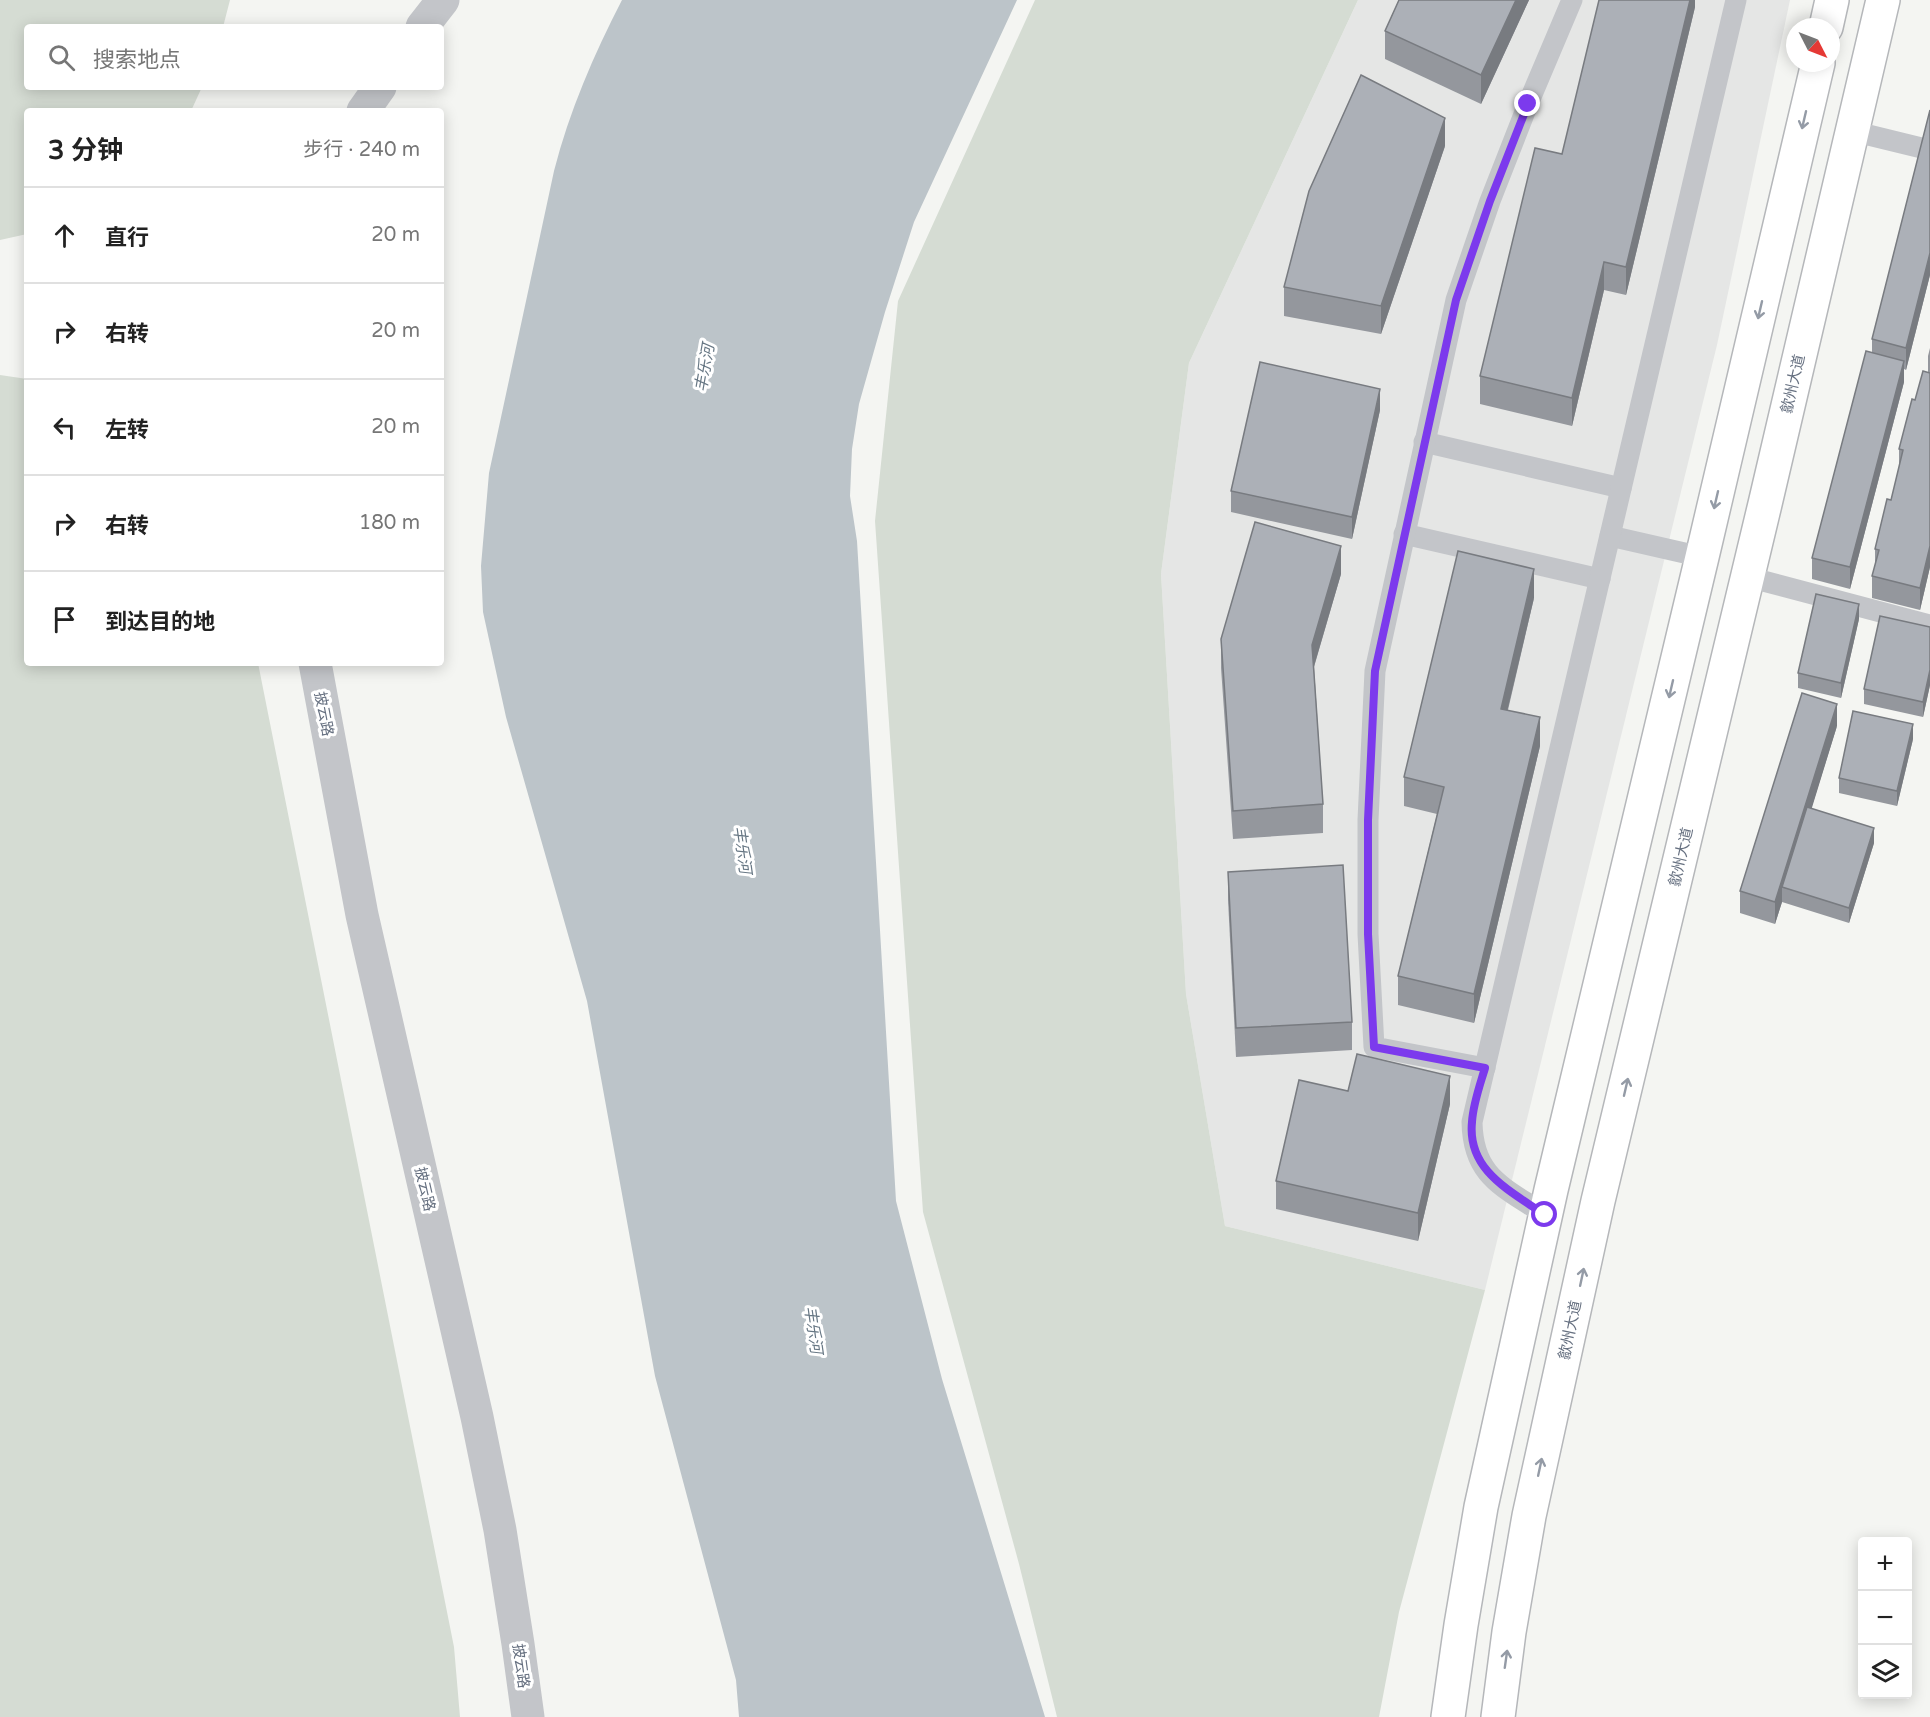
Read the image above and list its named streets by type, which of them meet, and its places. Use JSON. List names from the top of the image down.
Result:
{
  "streets": {
    "highway": ["歙州大道"],
    "street": ["披云路"]
  },
  "water": ["丰乐河"],
  "north": "bottom right",
  "page": {
    "search": "搜索地点",
    "heading": ["3 分钟", "步行 · 240 m"],
    "list": [
      ["直行", "20 m"],
      ["右转", "20 m"],
      ["左转", "20 m"],
      ["右转", "180 m"],
      "到达目的地"
    ],
    "map_buttons": ["+", "−"]
  }
}
